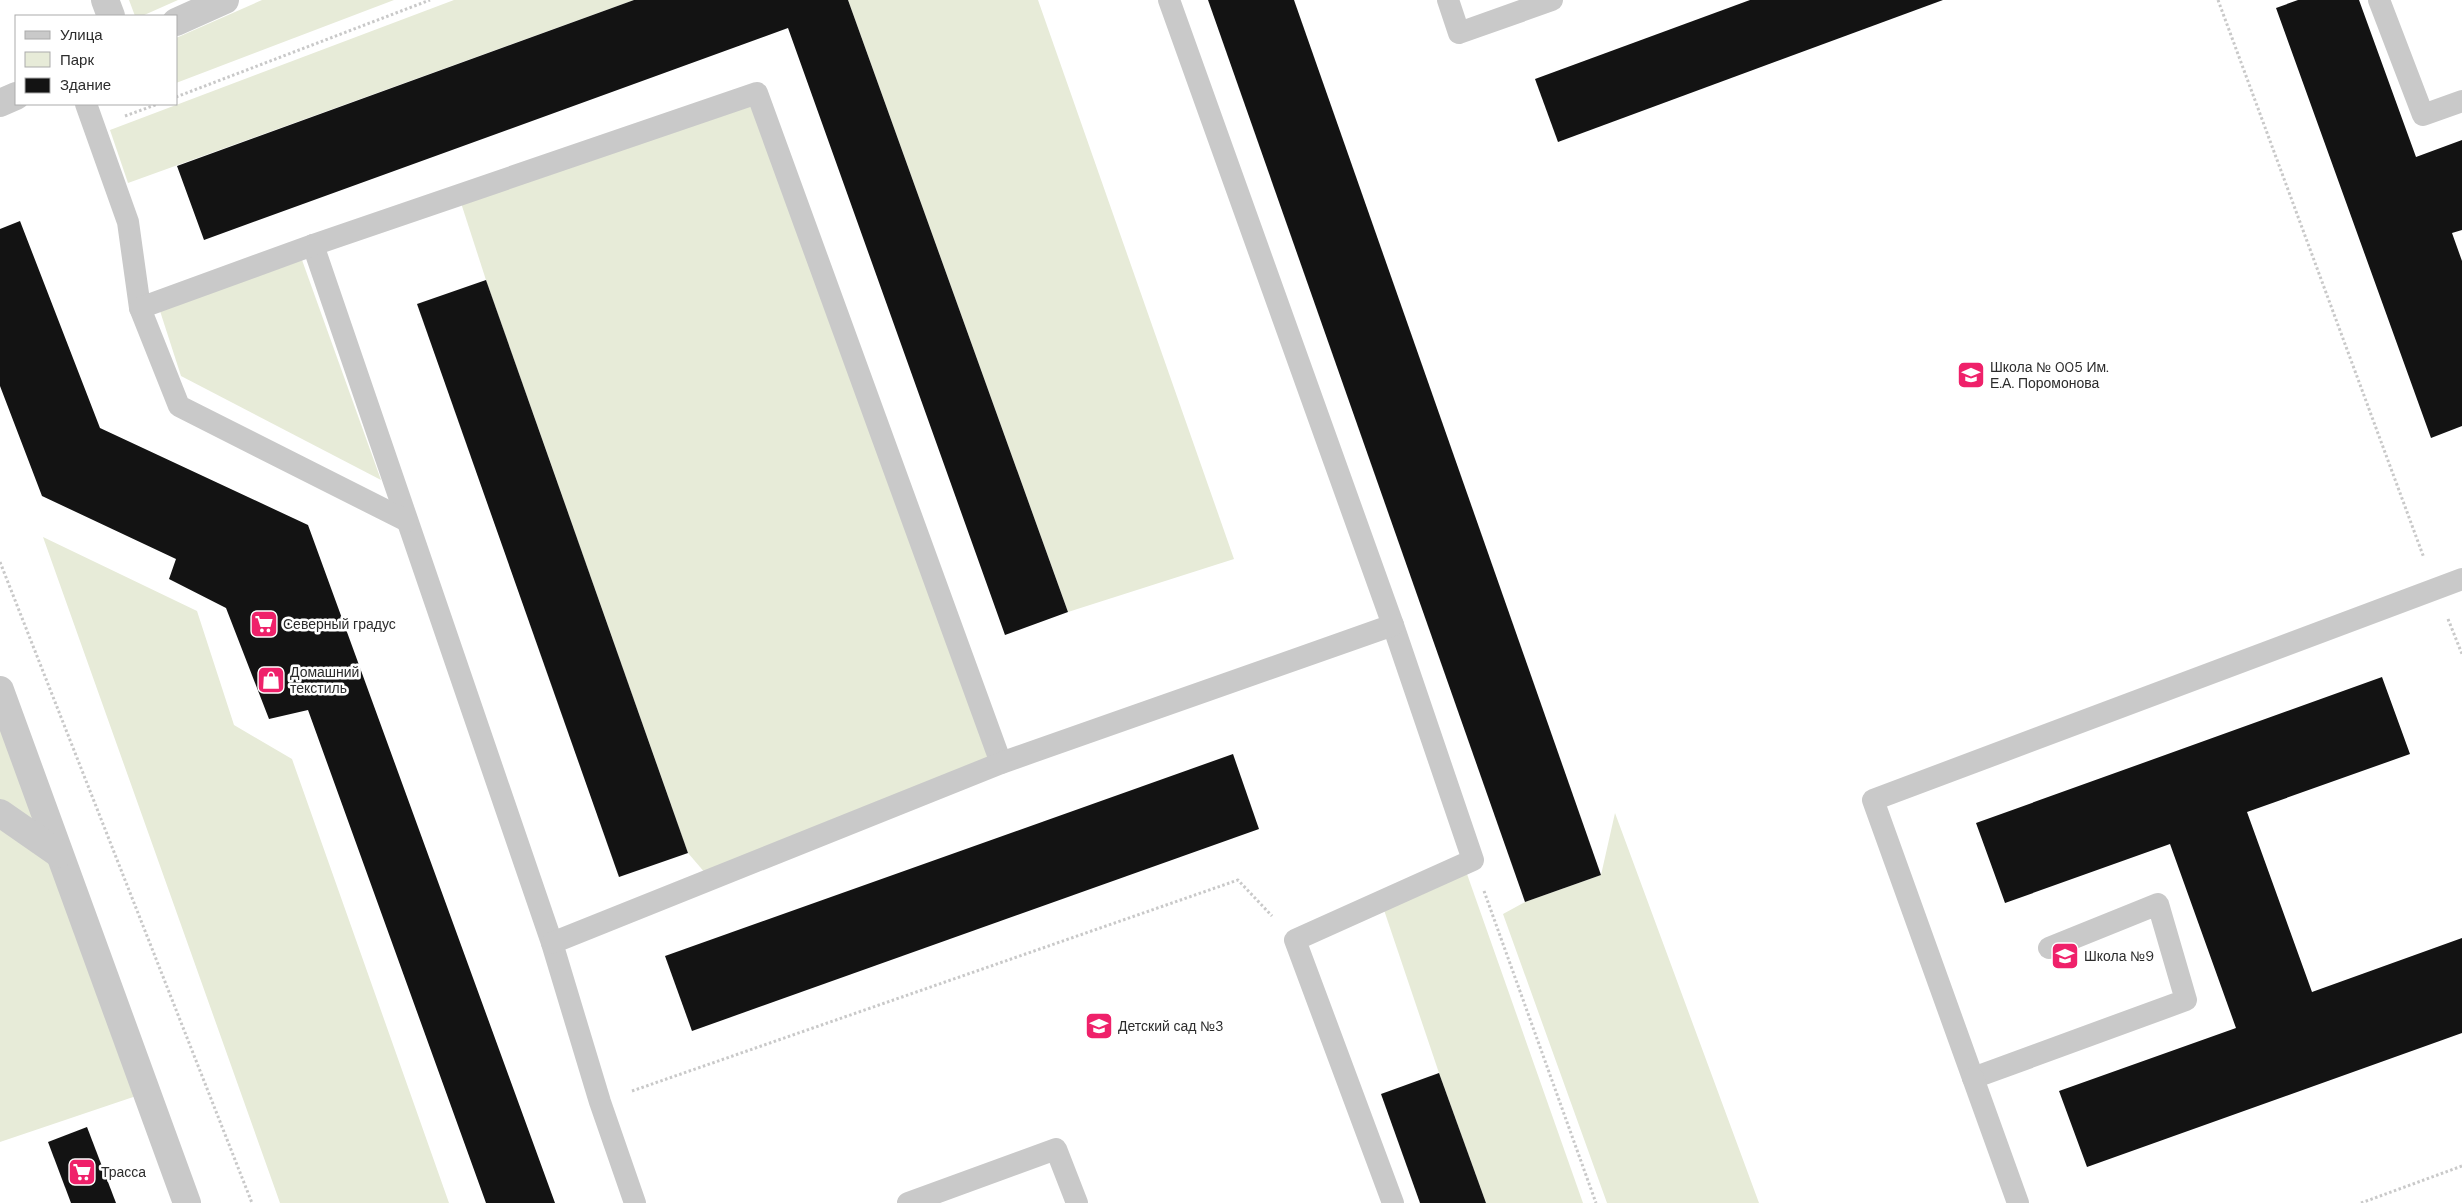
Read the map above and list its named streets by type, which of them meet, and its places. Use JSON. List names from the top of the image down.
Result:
{
  "places": {
    "school or university": ["Школа № 005 Им. Е.А. Поромонова", "Школа №9", "Детский сад №3"],
    "supermarket": ["Северный градус", "Трасса"],
    "shop": ["Домашний текстиль"]
  },
  "legend": ["Улица", "Парк", "Здание"]
}
